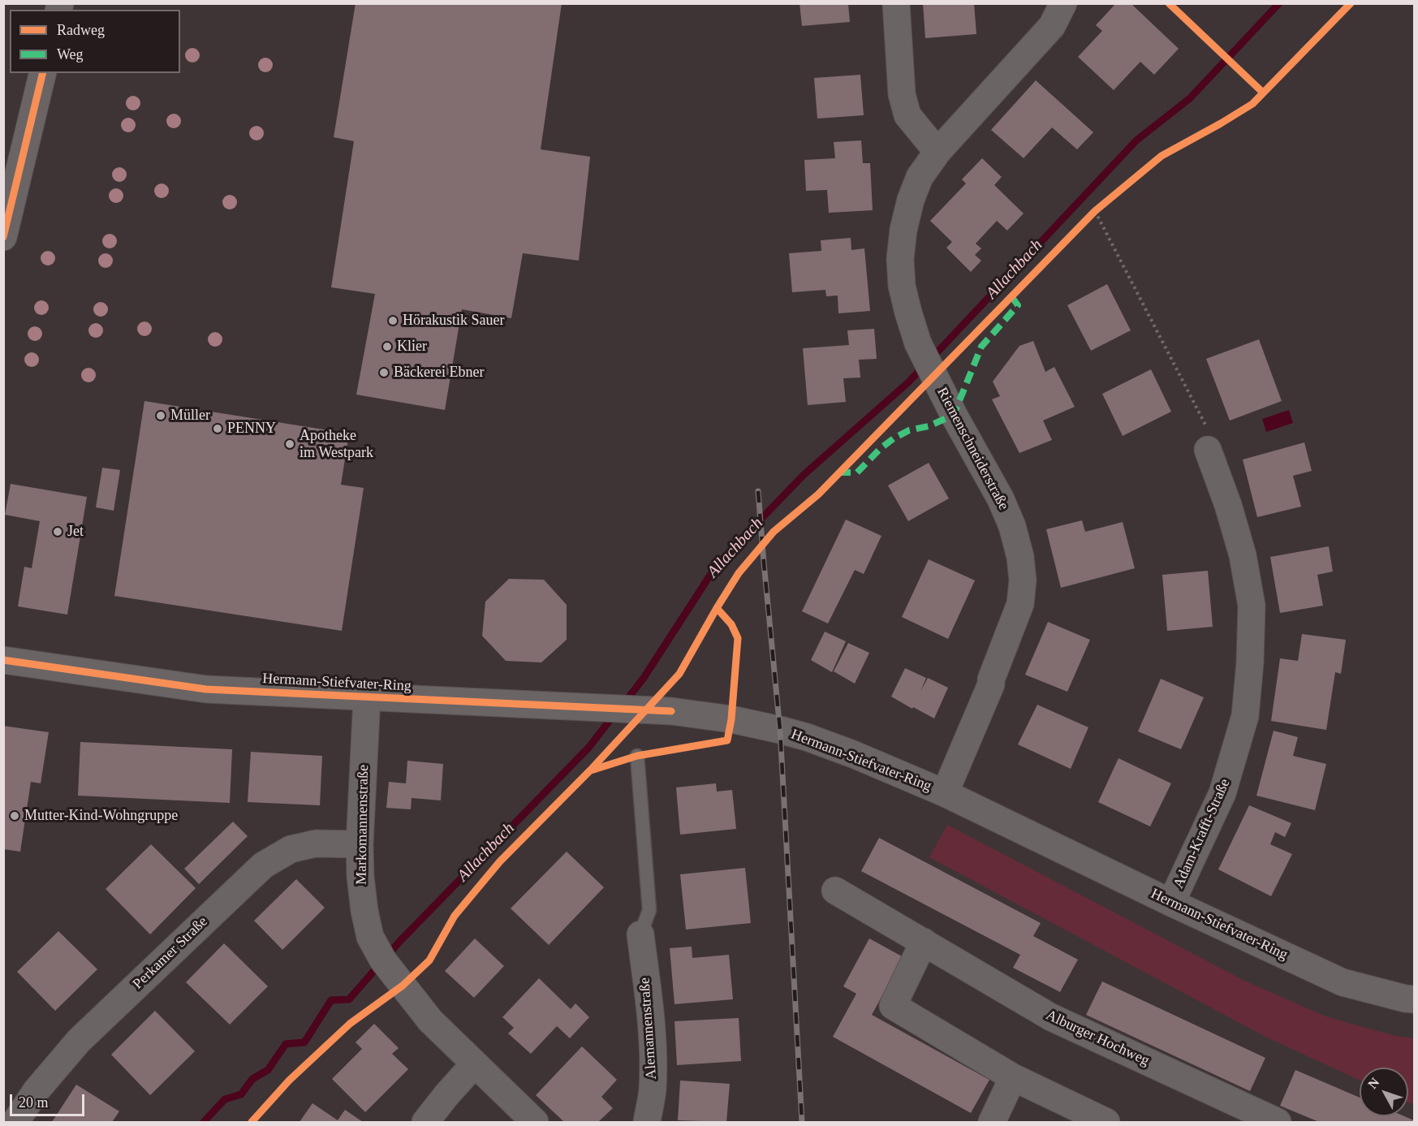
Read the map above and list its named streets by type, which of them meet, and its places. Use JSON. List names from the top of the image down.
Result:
{
  "streets": {
    "street": [
      "Riemenschneiderstraße",
      "Hermann-Stiefvater-Ring",
      "Markomannenstraße",
      "Adam-Krafft-Straße",
      "Perkamer Straße",
      "Alemannenstraße",
      "Alburger Hochweg"
    ]
  },
  "crossings": [
    ["Riemenschneiderstraße", "Hermann-Stiefvater-Ring"],
    ["Hermann-Stiefvater-Ring", "Markomannenstraße"],
    ["Hermann-Stiefvater-Ring", "Adam-Krafft-Straße"],
    ["Markomannenstraße", "Perkamer Straße"]
  ],
  "water": ["Allachbach"],
  "places": [
    "Hörakustik Sauer",
    "Klier",
    "Bäckerei Ebner",
    "Müller",
    "PENNY",
    "Apotheke im Westpark",
    "Jet",
    "Mutter-Kind-Wohngruppe"
  ],
  "legend": ["Radweg", "Weg"],
  "scale_bar": "20 m",
  "north": "top left"
}
